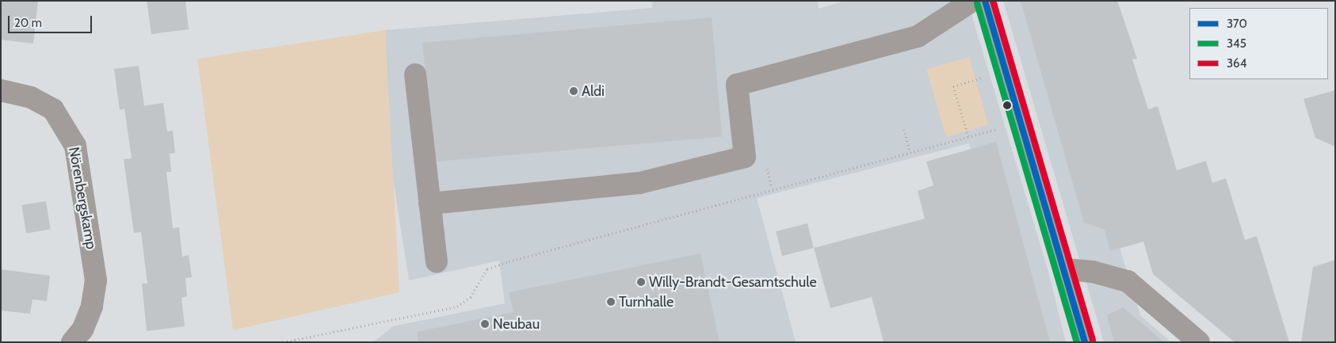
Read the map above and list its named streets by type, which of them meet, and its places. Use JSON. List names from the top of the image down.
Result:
{
  "streets": {
    "street": ["Nörenbergskamp"]
  },
  "places": [
    "Aldi",
    "Willy-Brandt-Gesamtschule",
    "Turnhalle",
    "Neubau"
  ],
  "lines": ["transit line 370", "transit line 364", "transit line 345"],
  "legend": ["370", "345", "364"],
  "scale_bar": "20 m"
}
